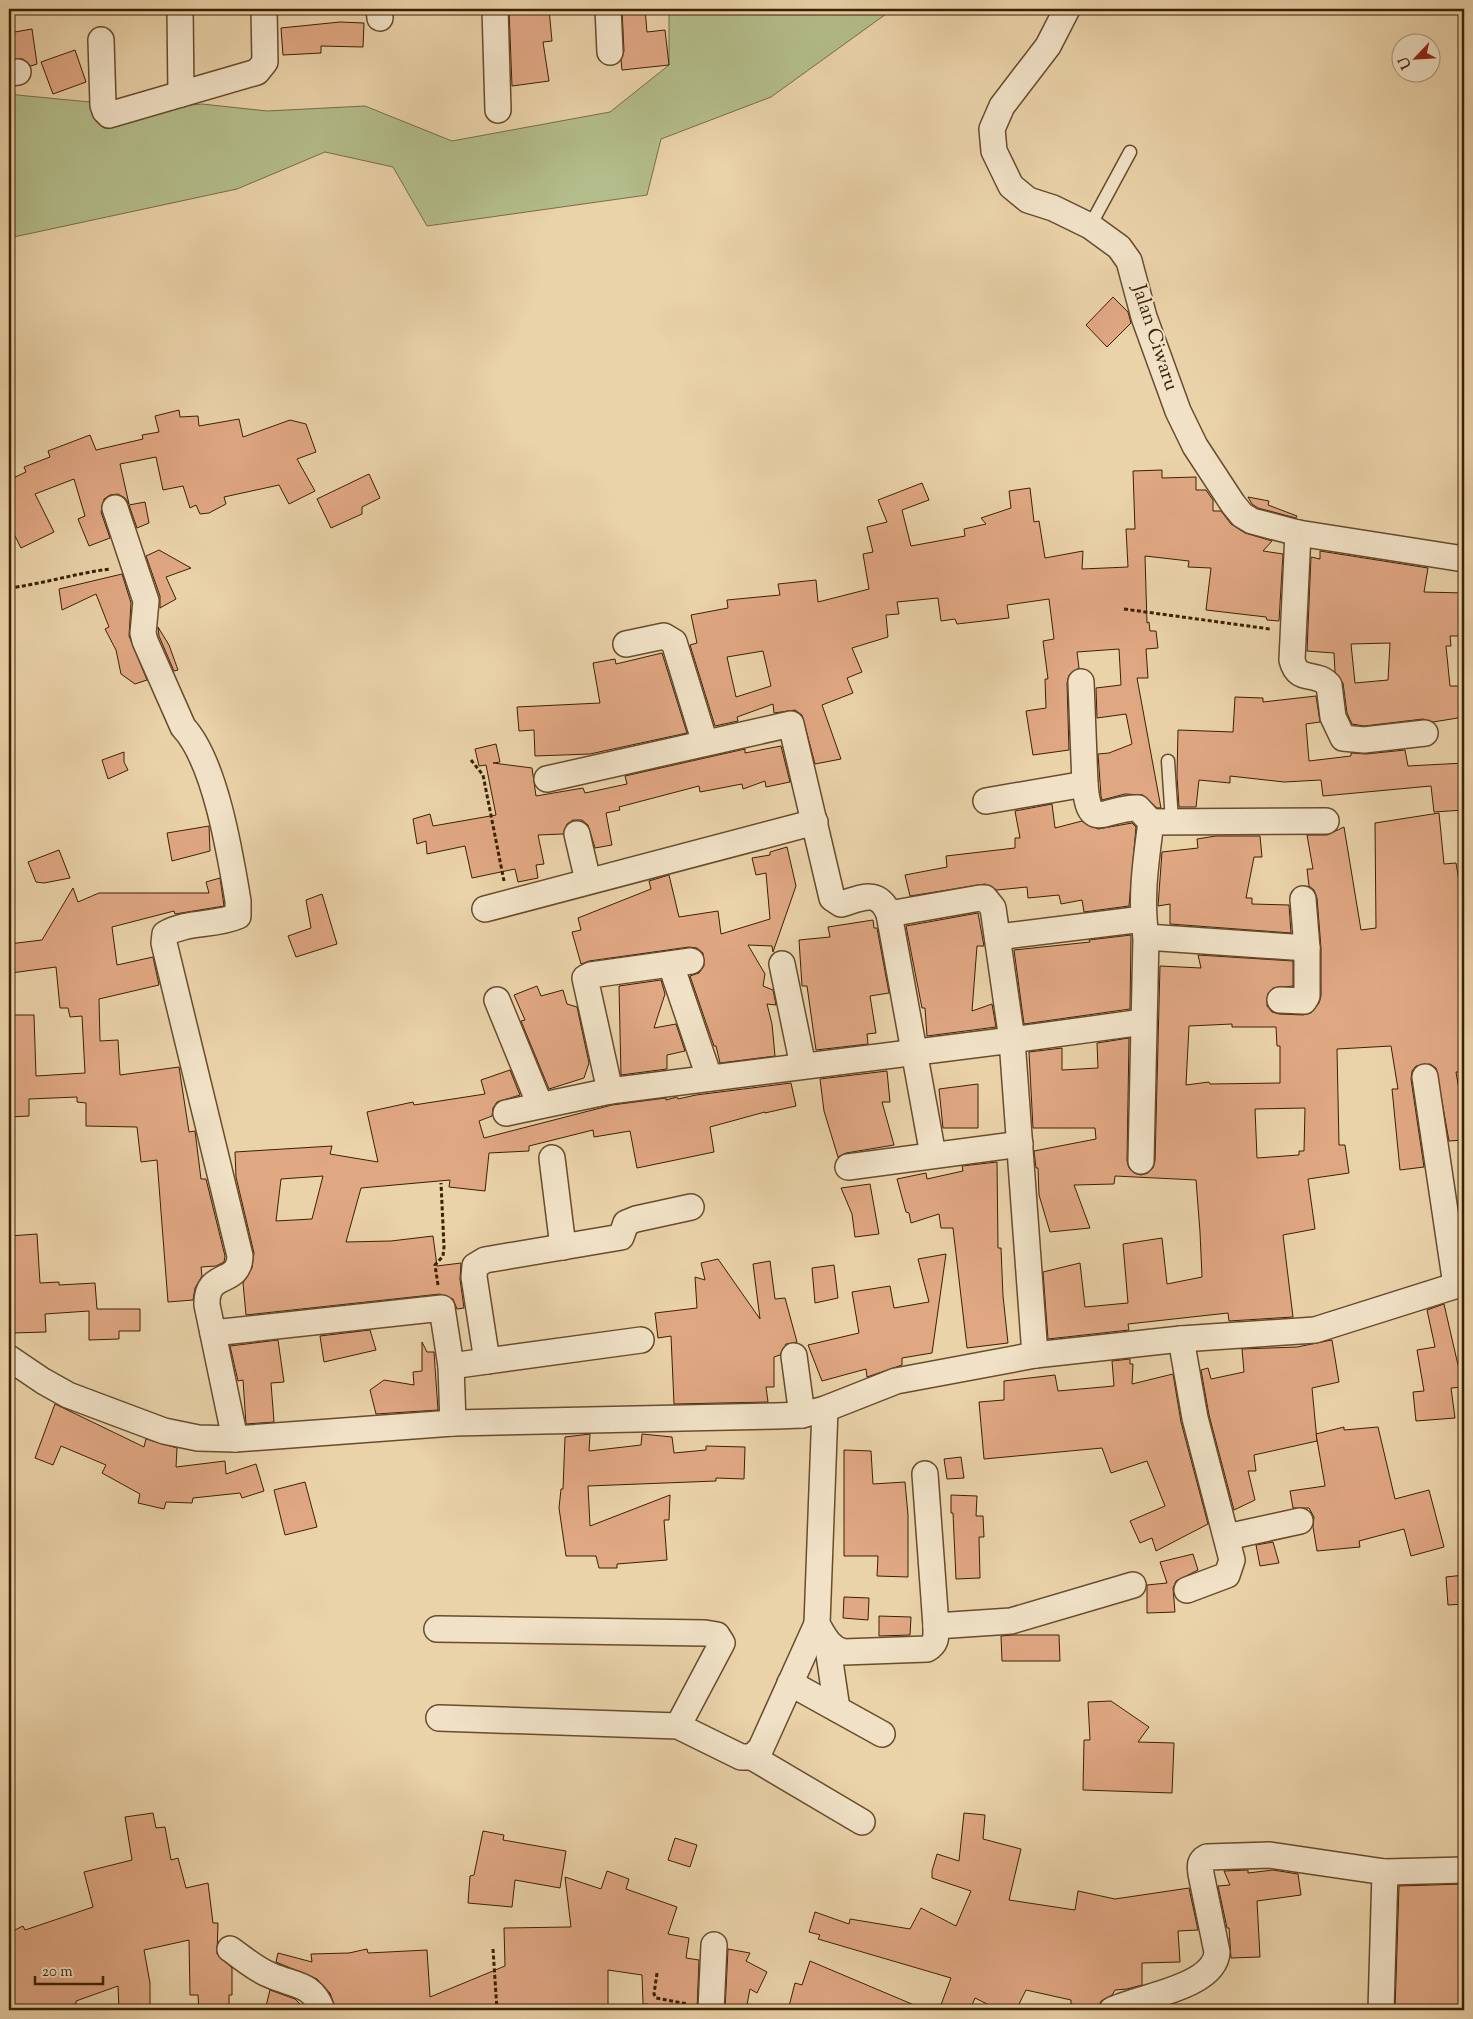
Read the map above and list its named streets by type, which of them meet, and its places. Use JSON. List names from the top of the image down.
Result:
{
  "streets": {
    "street": ["Jalan Ciwaru"]
  },
  "scale_bar": "20 m",
  "north": "bottom left"
}
